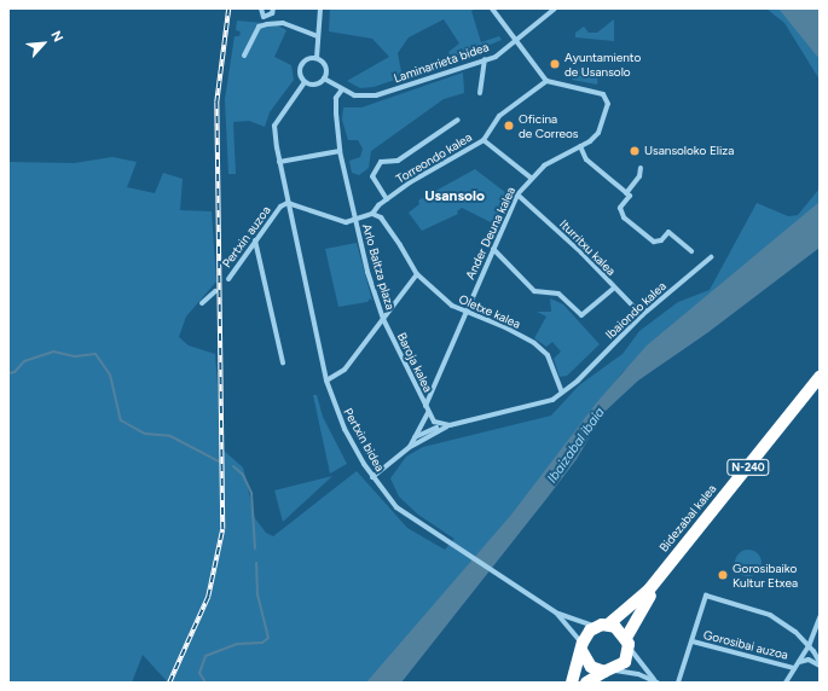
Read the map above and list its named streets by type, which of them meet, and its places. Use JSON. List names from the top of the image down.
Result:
{
  "streets": {
    "highway": ["N-240", "Bidezabal kalea"],
    "street": [
      "Laminarrieta bidea",
      "Torreondo kalea",
      "Ander Deuna kalea",
      "Pertxin auzoa",
      "Iturritxu kalea",
      "Arlo Baltza plaza",
      "Ibaiondo kalea",
      "Oletxe kalea",
      "Baroja kalea",
      "Pertxin bidea",
      "Gorosibai auzoa"
    ]
  },
  "crossings": [
    ["Laminarrieta bidea", "Pertxin bidea"],
    ["Torreondo kalea", "Ander Deuna kalea"],
    ["Torreondo kalea", "Oletxe kalea"],
    ["Ander Deuna kalea", "Iturritxu kalea"],
    ["Ander Deuna kalea", "Oletxe kalea"],
    ["Ander Deuna kalea", "Baroja kalea"],
    ["Pertxin auzoa", "Pertxin bidea"],
    ["Iturritxu kalea", "Ibaiondo kalea"],
    ["Arlo Baltza plaza", "Baroja kalea"],
    ["Ibaiondo kalea", "Oletxe kalea"],
    ["N-240", "Bidezabal kalea"]
  ],
  "districts": ["Usansolo"],
  "water": ["Ibaizabal ibaia"],
  "places": [
    "Ayuntamiento de Usansolo",
    "Oficina de Correos",
    "Usansoloko Eliza",
    "Gorosibaiko Kultur Etxea"
  ],
  "north": "top right"
}
